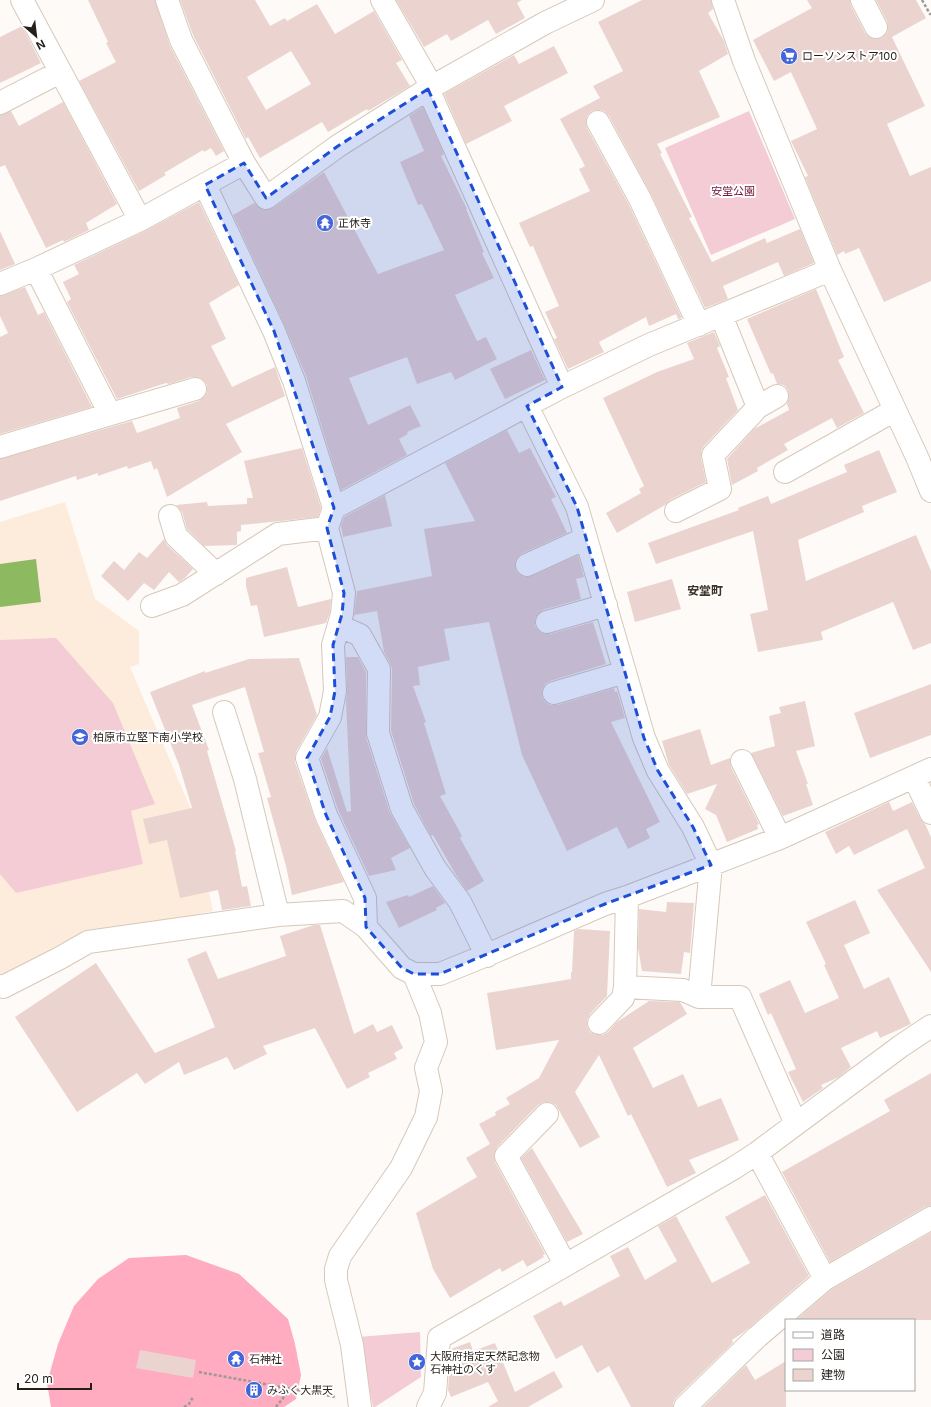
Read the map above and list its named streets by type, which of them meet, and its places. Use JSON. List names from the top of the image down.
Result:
{
  "districts": ["安堂町"],
  "parks": ["安堂公園"],
  "places": {
    "supermarket": ["ローソンストア100"],
    "temple": ["正休寺", "石神社"],
    "school or university": ["柏原市立堅下南小学校"],
    "place": ["大阪府指定天然記念物 石神社のくす"],
    "building": ["みふく大黒天"]
  },
  "legend": ["道路", "公園", "建物"],
  "scale_bar": "20 m",
  "north": "bottom right"
}
